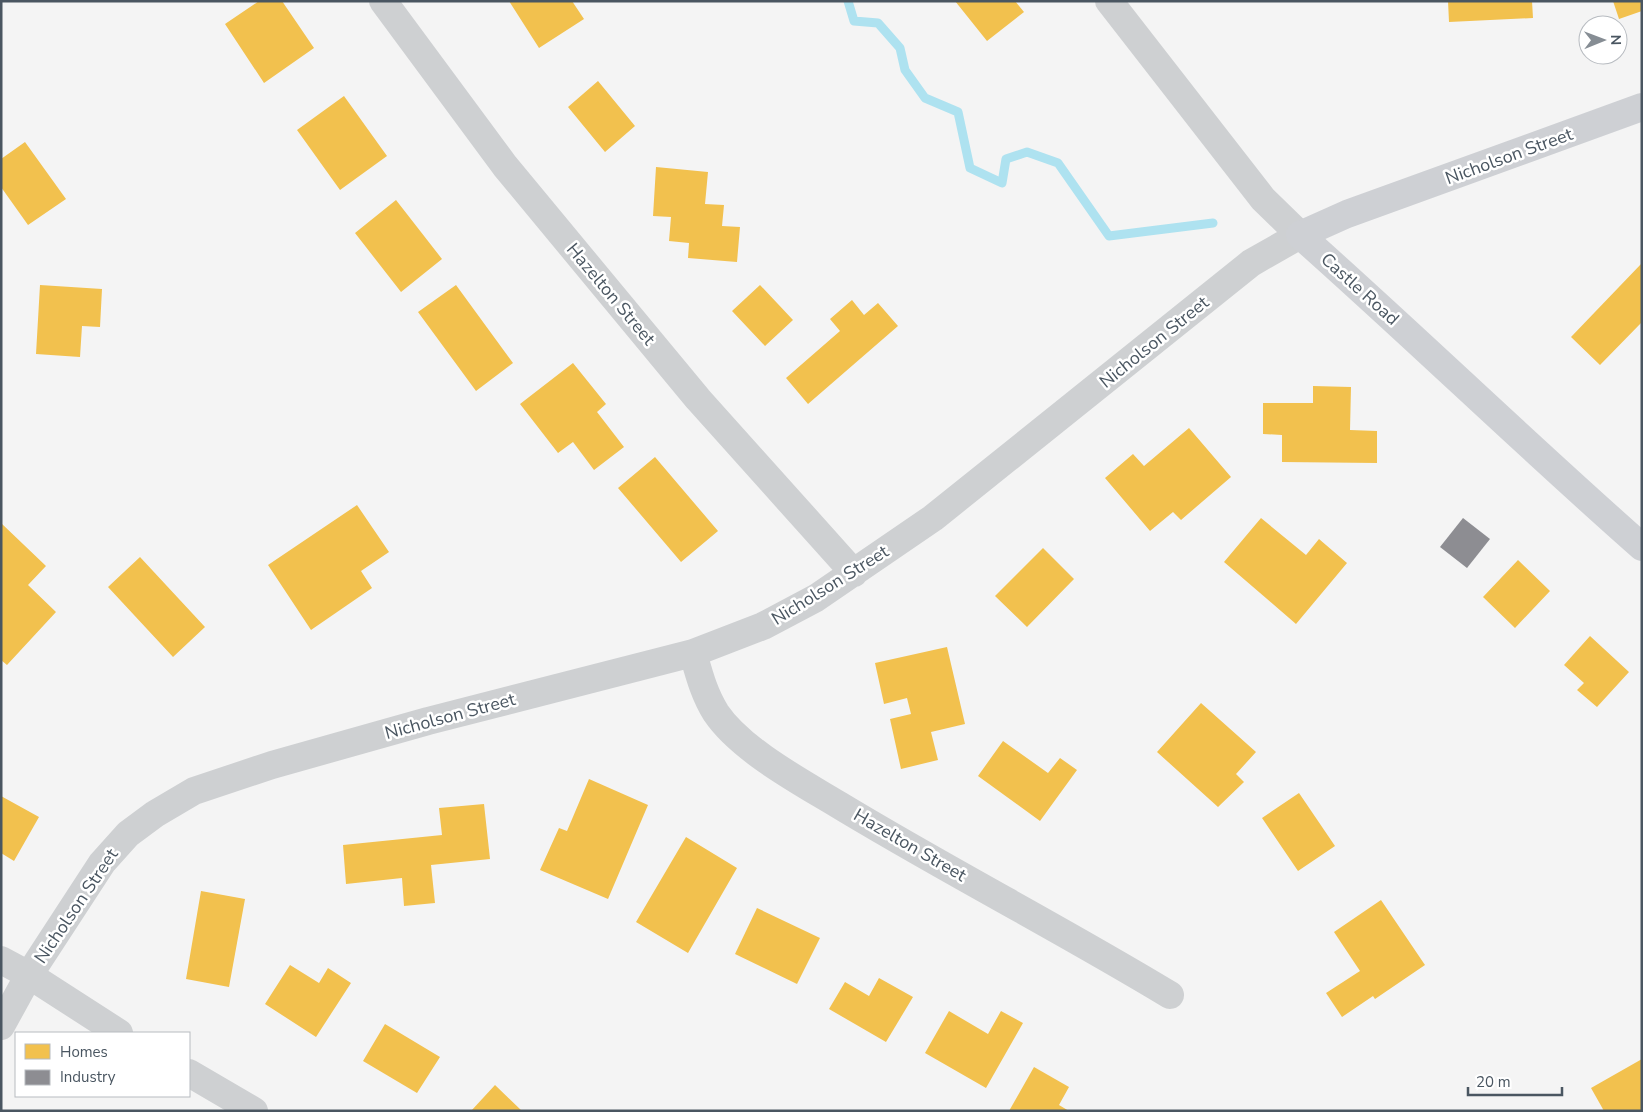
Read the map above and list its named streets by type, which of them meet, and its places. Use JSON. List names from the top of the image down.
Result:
{
  "streets": {
    "street": ["Nicholson Street", "Castle Road", "Hazelton Street"]
  },
  "crossings": [
    ["Nicholson Street", "Castle Road"],
    ["Nicholson Street", "Hazelton Street"]
  ],
  "legend": ["Homes", "Industry"],
  "scale_bar": "20 m",
  "north": "right"
}
